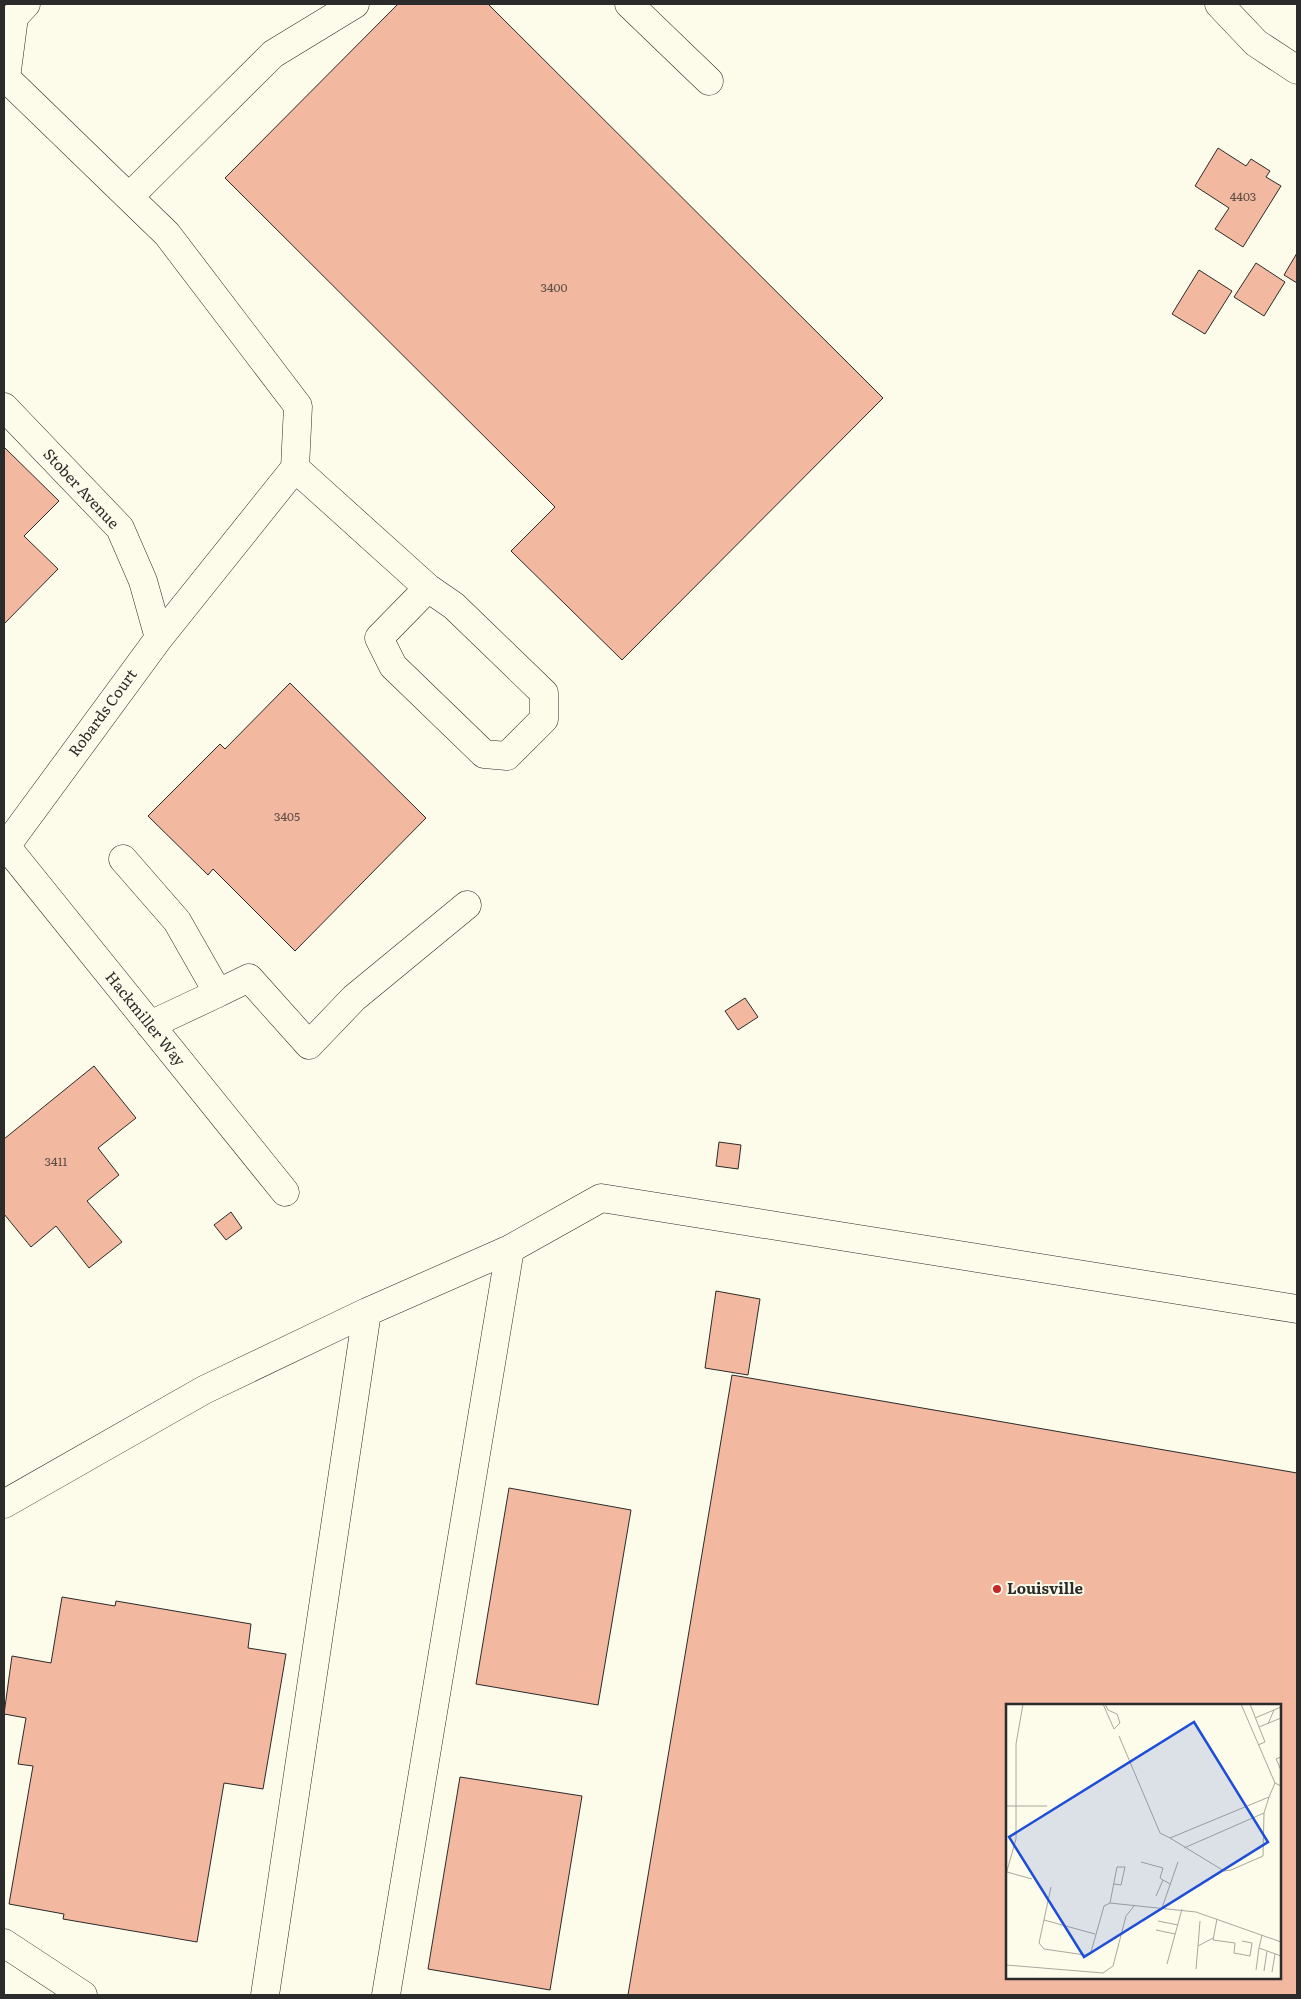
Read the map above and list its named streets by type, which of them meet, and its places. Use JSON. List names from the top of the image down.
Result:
{
  "streets": {
    "street": ["Stober Avenue", "Robards Court", "Hackmiller Way"]
  },
  "crossings": [
    ["Stober Avenue", "Robards Court"],
    ["Robards Court", "Hackmiller Way"]
  ],
  "places": ["Louisville"],
  "house_numbers": [
    "4403",
    "3400",
    "3405",
    "3411"
  ]
}
